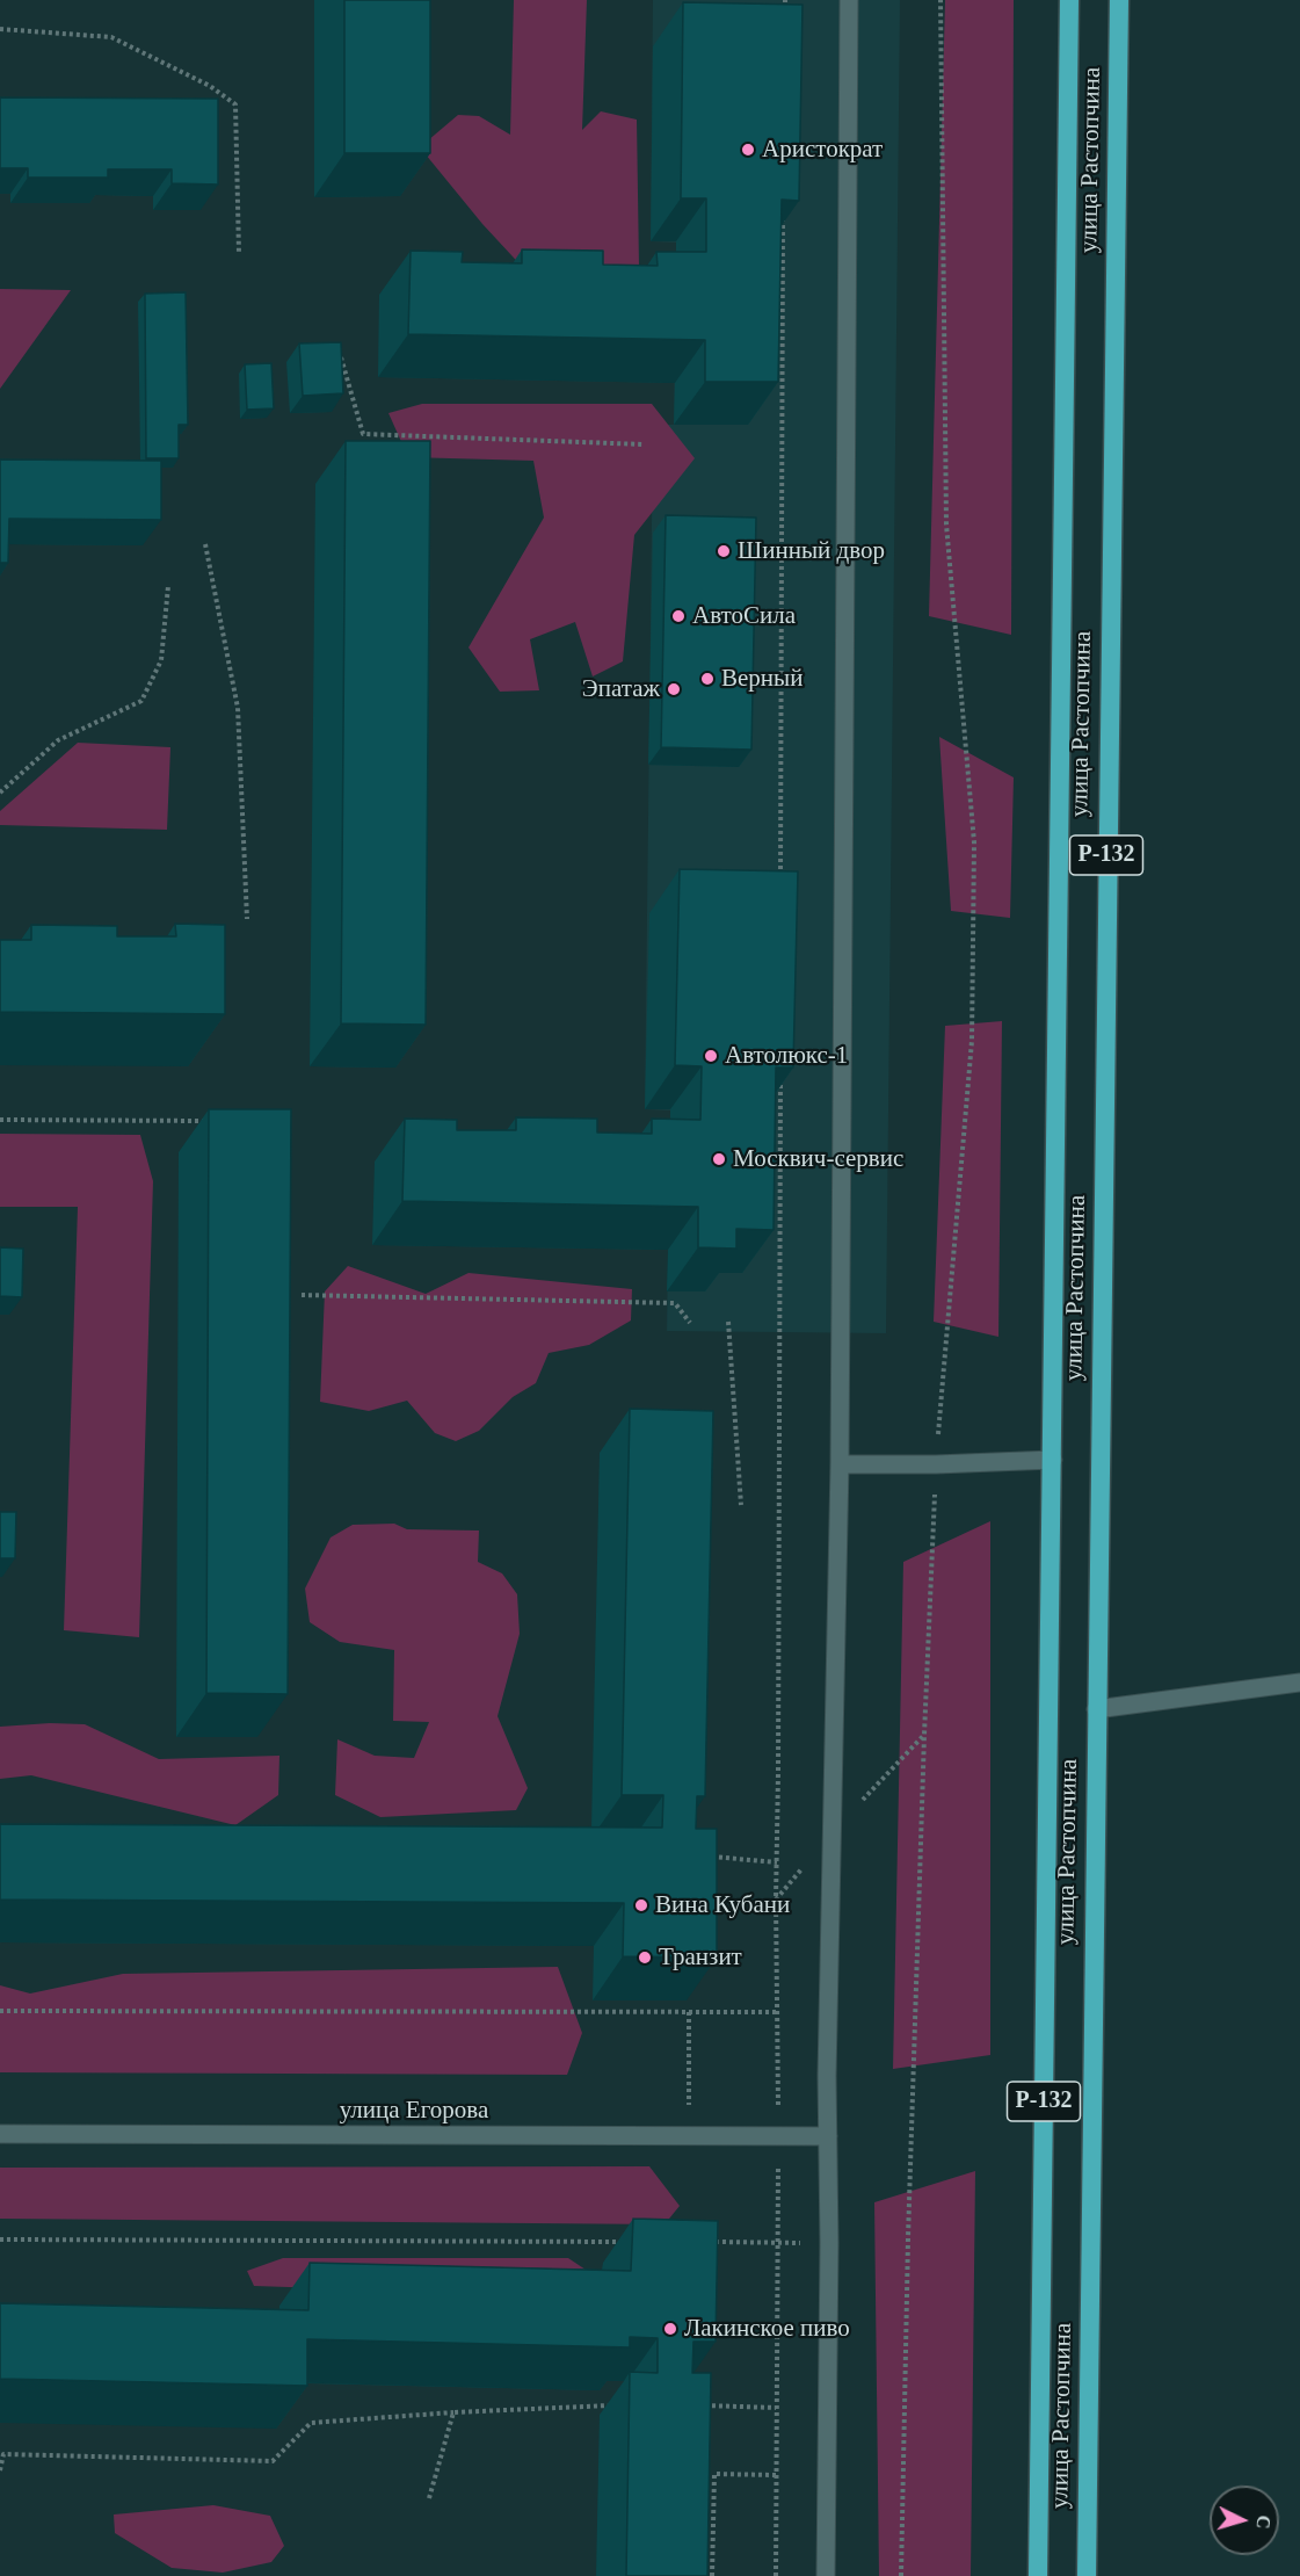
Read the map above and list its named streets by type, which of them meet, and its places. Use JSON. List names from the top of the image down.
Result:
{
  "streets": {
    "highway": ["улица Растопчина", "Р-132"],
    "street": ["улица Егорова"]
  },
  "places": [
    "Аристократ",
    "Шинный двор",
    "АвтоСила",
    "Верный",
    "Эпатаж",
    "Автолюкс-1",
    "Москвич-сервис",
    "Вина Кубани",
    "Транзит",
    "Лакинское пиво"
  ],
  "north": "right"
}
